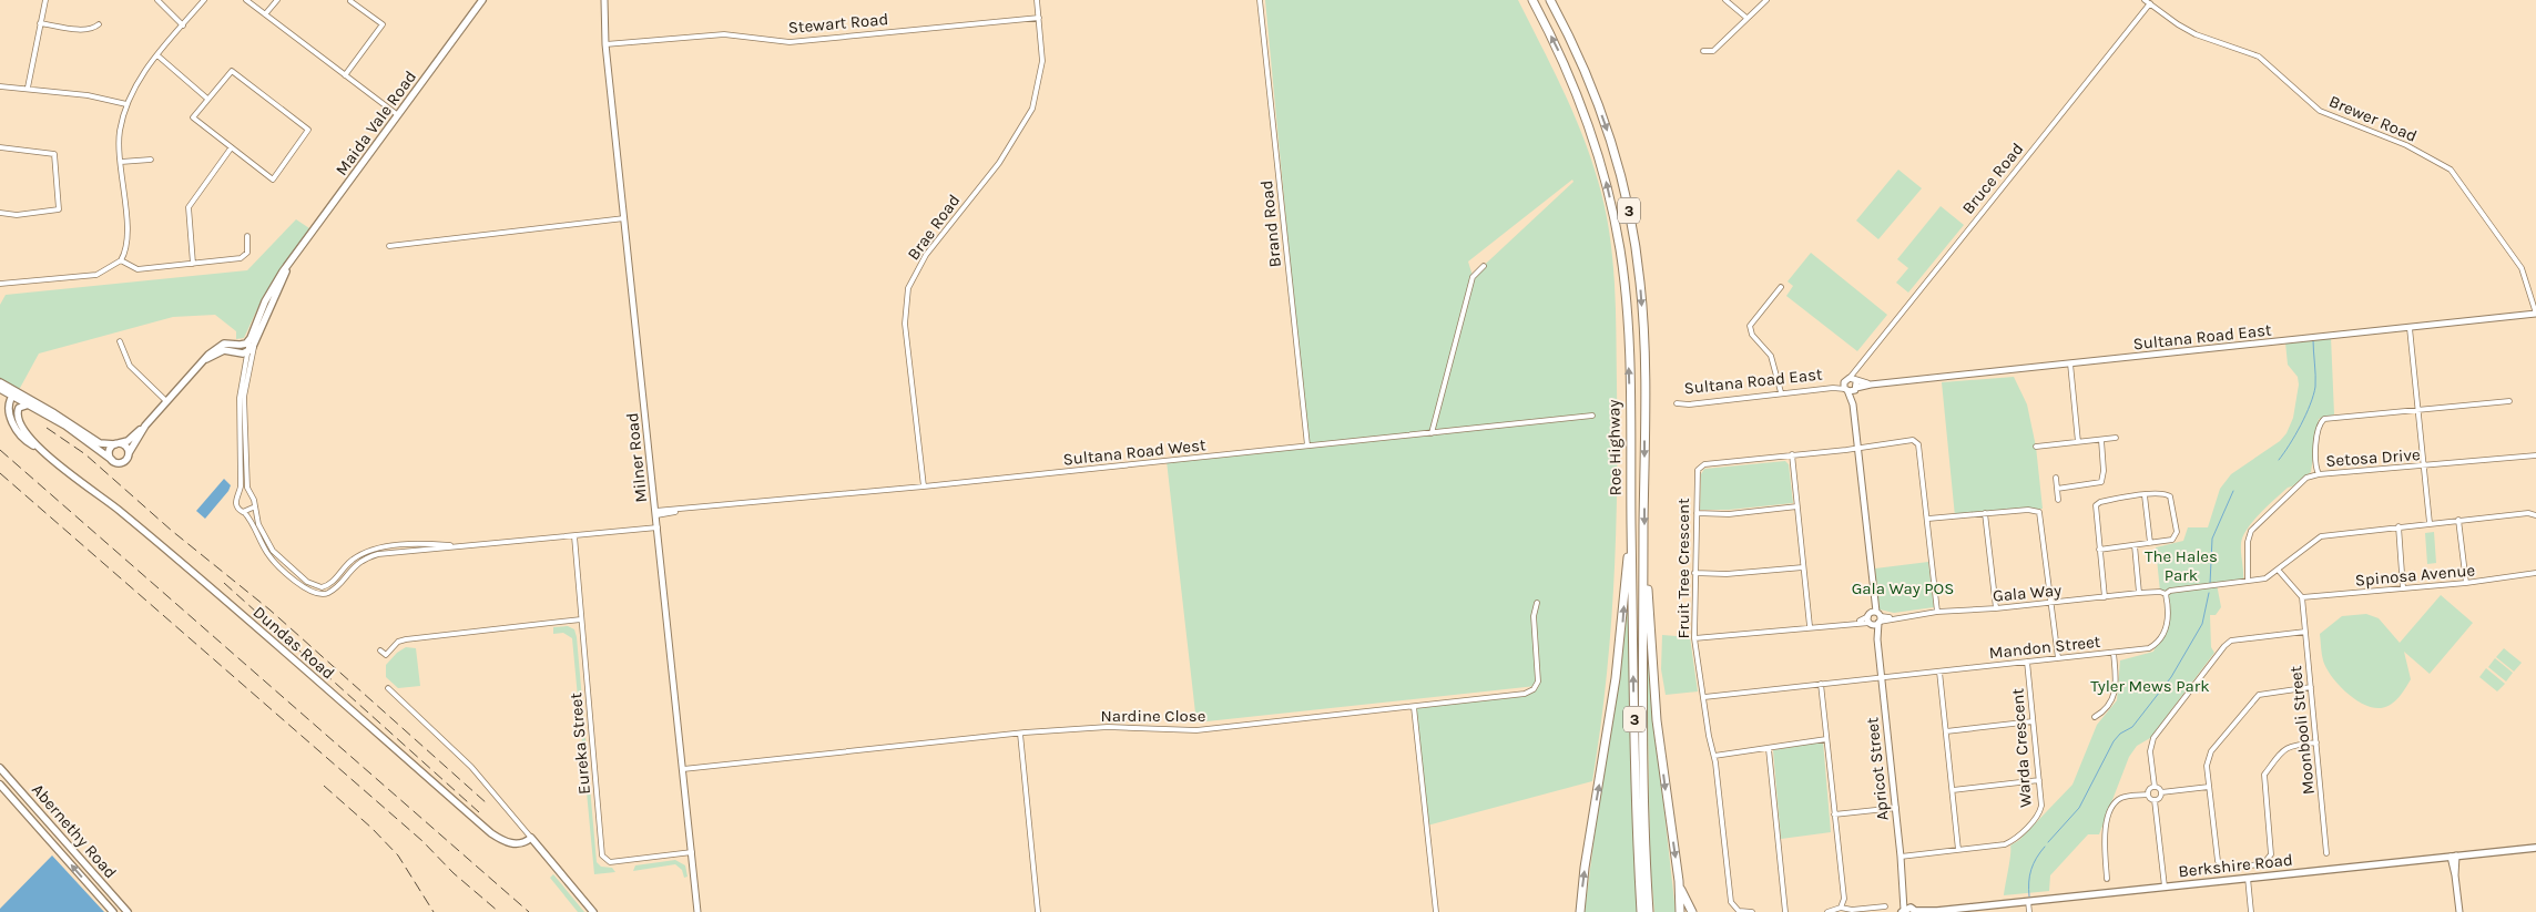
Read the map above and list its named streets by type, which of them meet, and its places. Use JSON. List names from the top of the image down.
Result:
{
  "streets": {
    "highway": ["3", "Roe Highway"],
    "main road": [
      "Maida Vale Road",
      "Dundas Road",
      "Abernethy Road",
      "Berkshire Road"
    ],
    "street": [
      "Stewart Road",
      "Brewer Road",
      "Bruce Road",
      "Brand Road",
      "Brae Road",
      "Sultana Road East",
      "Sultana Road West",
      "Milner Road",
      "Setosa Drive",
      "Fruit Tree Crescent",
      "Spinosa Avenue",
      "Gala Way",
      "Mandon Street",
      "Nardine Close",
      "Moonbooli Street",
      "Eureka Street",
      "Warda Crescent",
      "Apricot Street"
    ]
  },
  "crossings": [
    ["Stewart Road", "Brae Road"],
    ["Stewart Road", "Milner Road"],
    ["Brewer Road", "Bruce Road"],
    ["Brewer Road", "Sultana Road East"],
    ["Bruce Road", "Sultana Road East"],
    ["Bruce Road", "Apricot Street"],
    ["Brand Road", "Sultana Road West"],
    ["Brae Road", "Sultana Road West"],
    ["Sultana Road East", "Apricot Street"],
    ["Sultana Road West", "Milner Road"],
    ["Milner Road", "Nardine Close"],
    ["Milner Road", "Eureka Street"],
    ["Setosa Drive", "Gala Way"],
    ["Fruit Tree Crescent", "Gala Way"],
    ["Fruit Tree Crescent", "Mandon Street"],
    ["Fruit Tree Crescent", "Apricot Street"],
    ["Spinosa Avenue", "Moonbooli Street"],
    ["Gala Way", "Mandon Street"],
    ["Gala Way", "Apricot Street"],
    ["Mandon Street", "Warda Crescent"],
    ["Mandon Street", "Apricot Street"],
    ["Warda Crescent", "Apricot Street"],
    ["Apricot Street", "Berkshire Road"]
  ],
  "parks": ["The Hales Park", "Gala Way POS", "Tyler Mews Park"]
}
